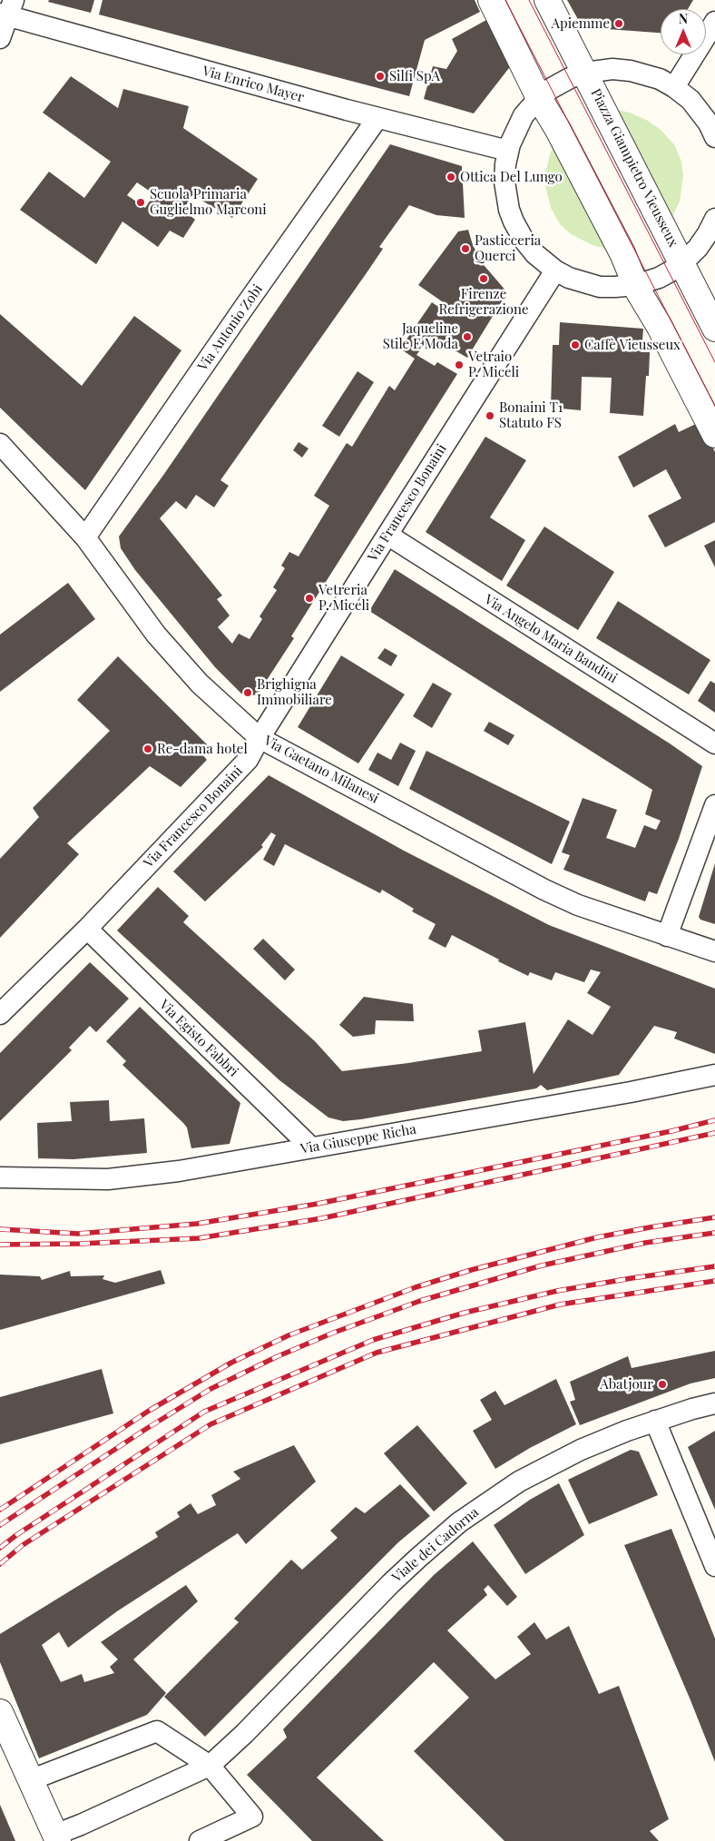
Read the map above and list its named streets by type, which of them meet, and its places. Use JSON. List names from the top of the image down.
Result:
{
  "streets": {
    "street": [
      "Via Enrico Mayer",
      "Piazza Giampietro Vieusseux",
      "Via Antonio Zobi",
      "Via Francesco Bonaini",
      "Via Angelo Maria Bandini",
      "Via Gaetano Milanesi",
      "Via Egisto Fabbri",
      "Via Giuseppe Richa",
      "Viale dei Cadorna"
    ]
  },
  "crossings": [
    ["Via Enrico Mayer", "Piazza Giampietro Vieusseux"],
    ["Via Enrico Mayer", "Via Antonio Zobi"],
    ["Piazza Giampietro Vieusseux", "Via Francesco Bonaini"],
    ["Via Antonio Zobi", "Via Gaetano Milanesi"],
    ["Via Francesco Bonaini", "Via Angelo Maria Bandini"],
    ["Via Francesco Bonaini", "Via Gaetano Milanesi"],
    ["Via Francesco Bonaini", "Via Egisto Fabbri"],
    ["Via Egisto Fabbri", "Via Giuseppe Richa"]
  ],
  "places": [
    "Apiemme",
    "Silfi SpA",
    "Ottica Del Lungo",
    "Scuola Primaria Guglielmo Marconi",
    "Pasticceria Querci",
    "Firenze Refrigerazione",
    "Jaqueline Stile E Moda",
    "Caffè Vieusseux",
    "Vetraio P. Miceli",
    "Bonaini T1 Statuto FS",
    "Vetreria P. Miceli",
    "Brighigna Immobiliare",
    "Re-dama hotel",
    "Abatjour"
  ],
  "north": "top"
}
